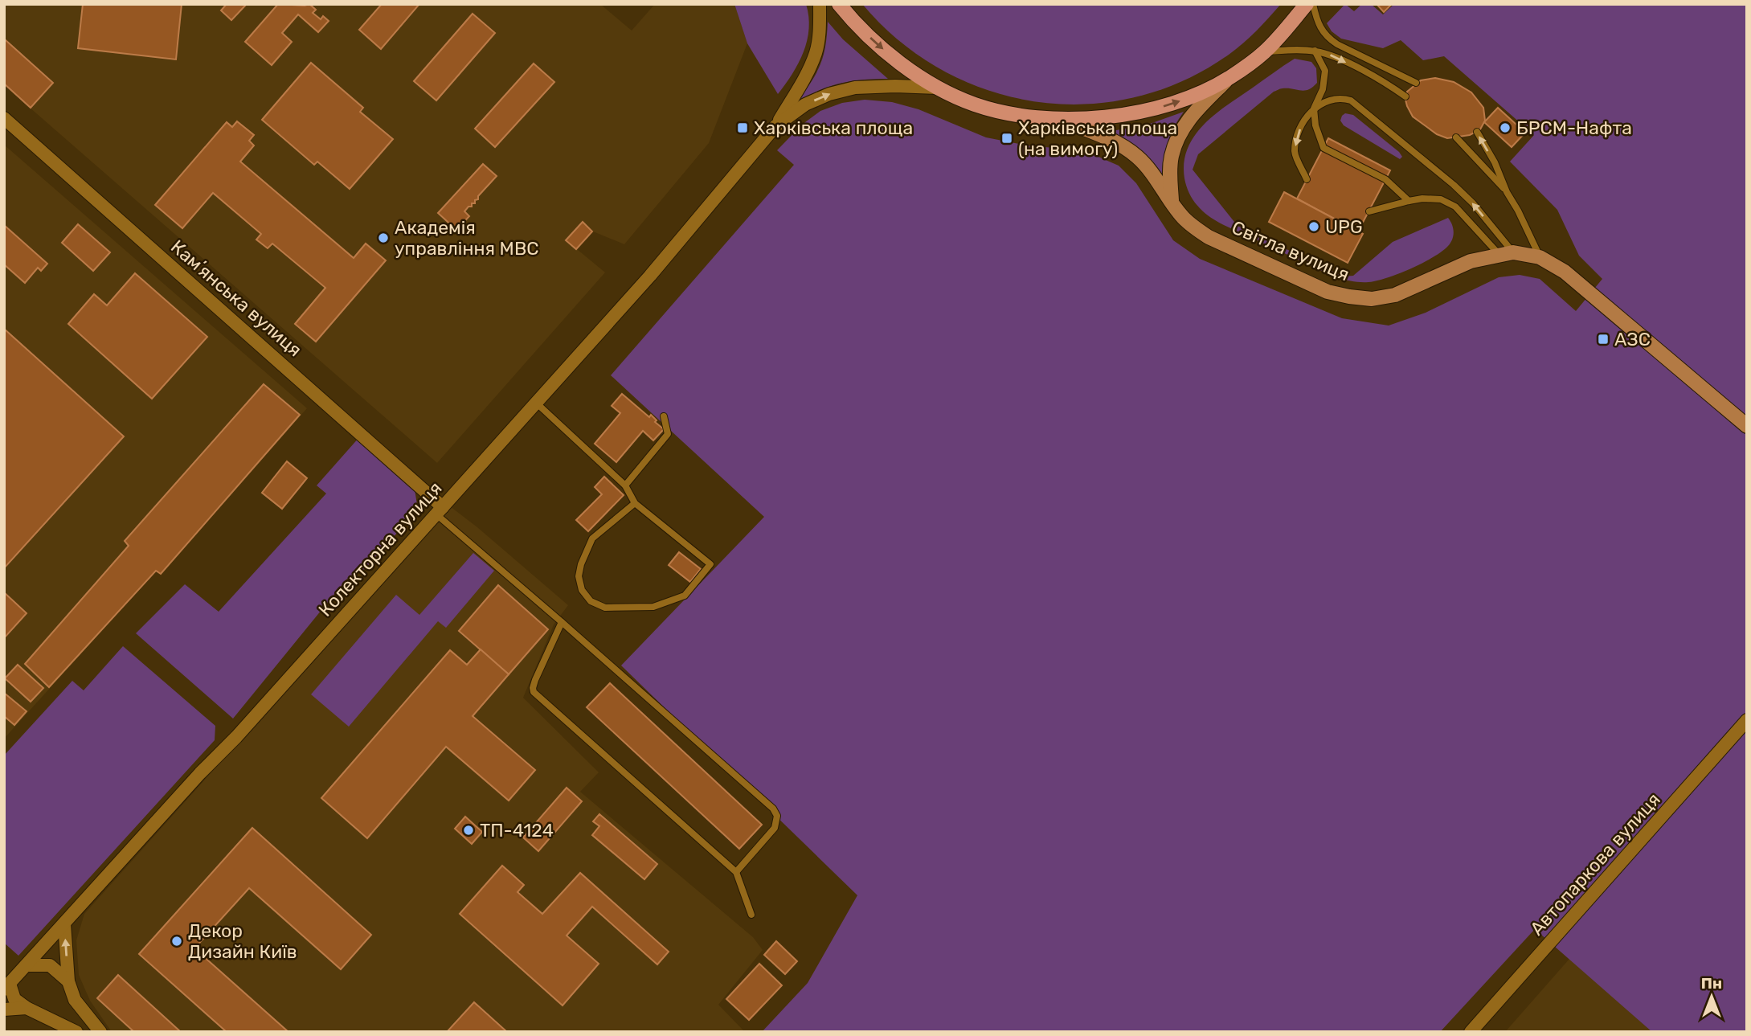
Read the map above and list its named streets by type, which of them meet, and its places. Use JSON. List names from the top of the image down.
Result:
{
  "streets": {
    "main road": ["Світла вулиця"],
    "street": ["Камʼянська вулиця", "Колекторна вулиця", "Автопаркова вулиця"]
  },
  "crossings": [
    ["Камʼянська вулиця", "Колекторна вулиця"]
  ],
  "places": {
    "transit": ["Харківська площа", "Харківська площа (на вимогу)", "АЗС"],
    "other": [
      "БРСМ-Нафта",
      "UPG",
      "Академія управління МВС",
      "ТП-4124",
      "Декор Дизайн Київ"
    ]
  },
  "north": "top"
}
